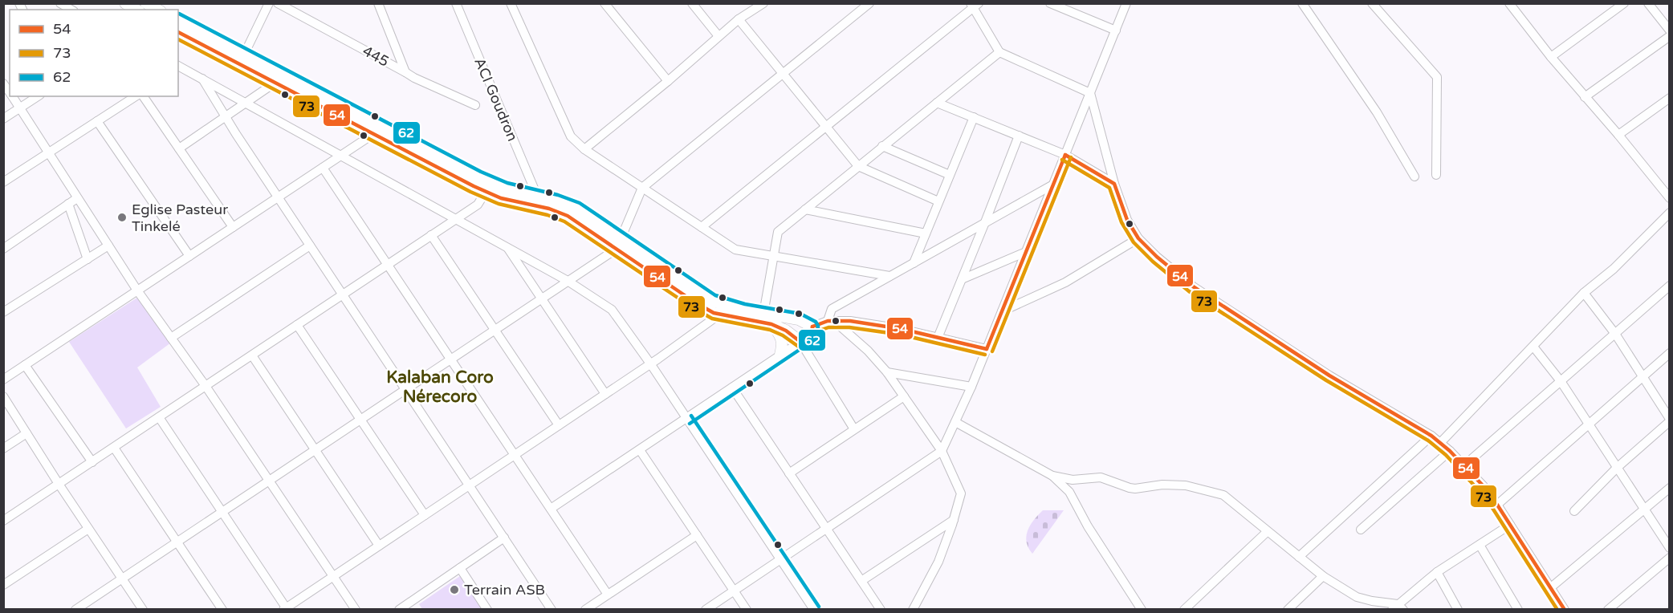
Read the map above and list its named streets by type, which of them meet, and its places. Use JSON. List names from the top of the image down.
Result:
{
  "streets": {
    "street": ["445", "ACI Goudron"]
  },
  "districts": ["Kalaban Coro Nérecoro"],
  "places": ["Eglise Pasteur Tinkelé", "Terrain ASB"],
  "lines": ["transit line 62", "transit line 54", "transit line 73"],
  "legend": ["54", "73", "62"]
}
